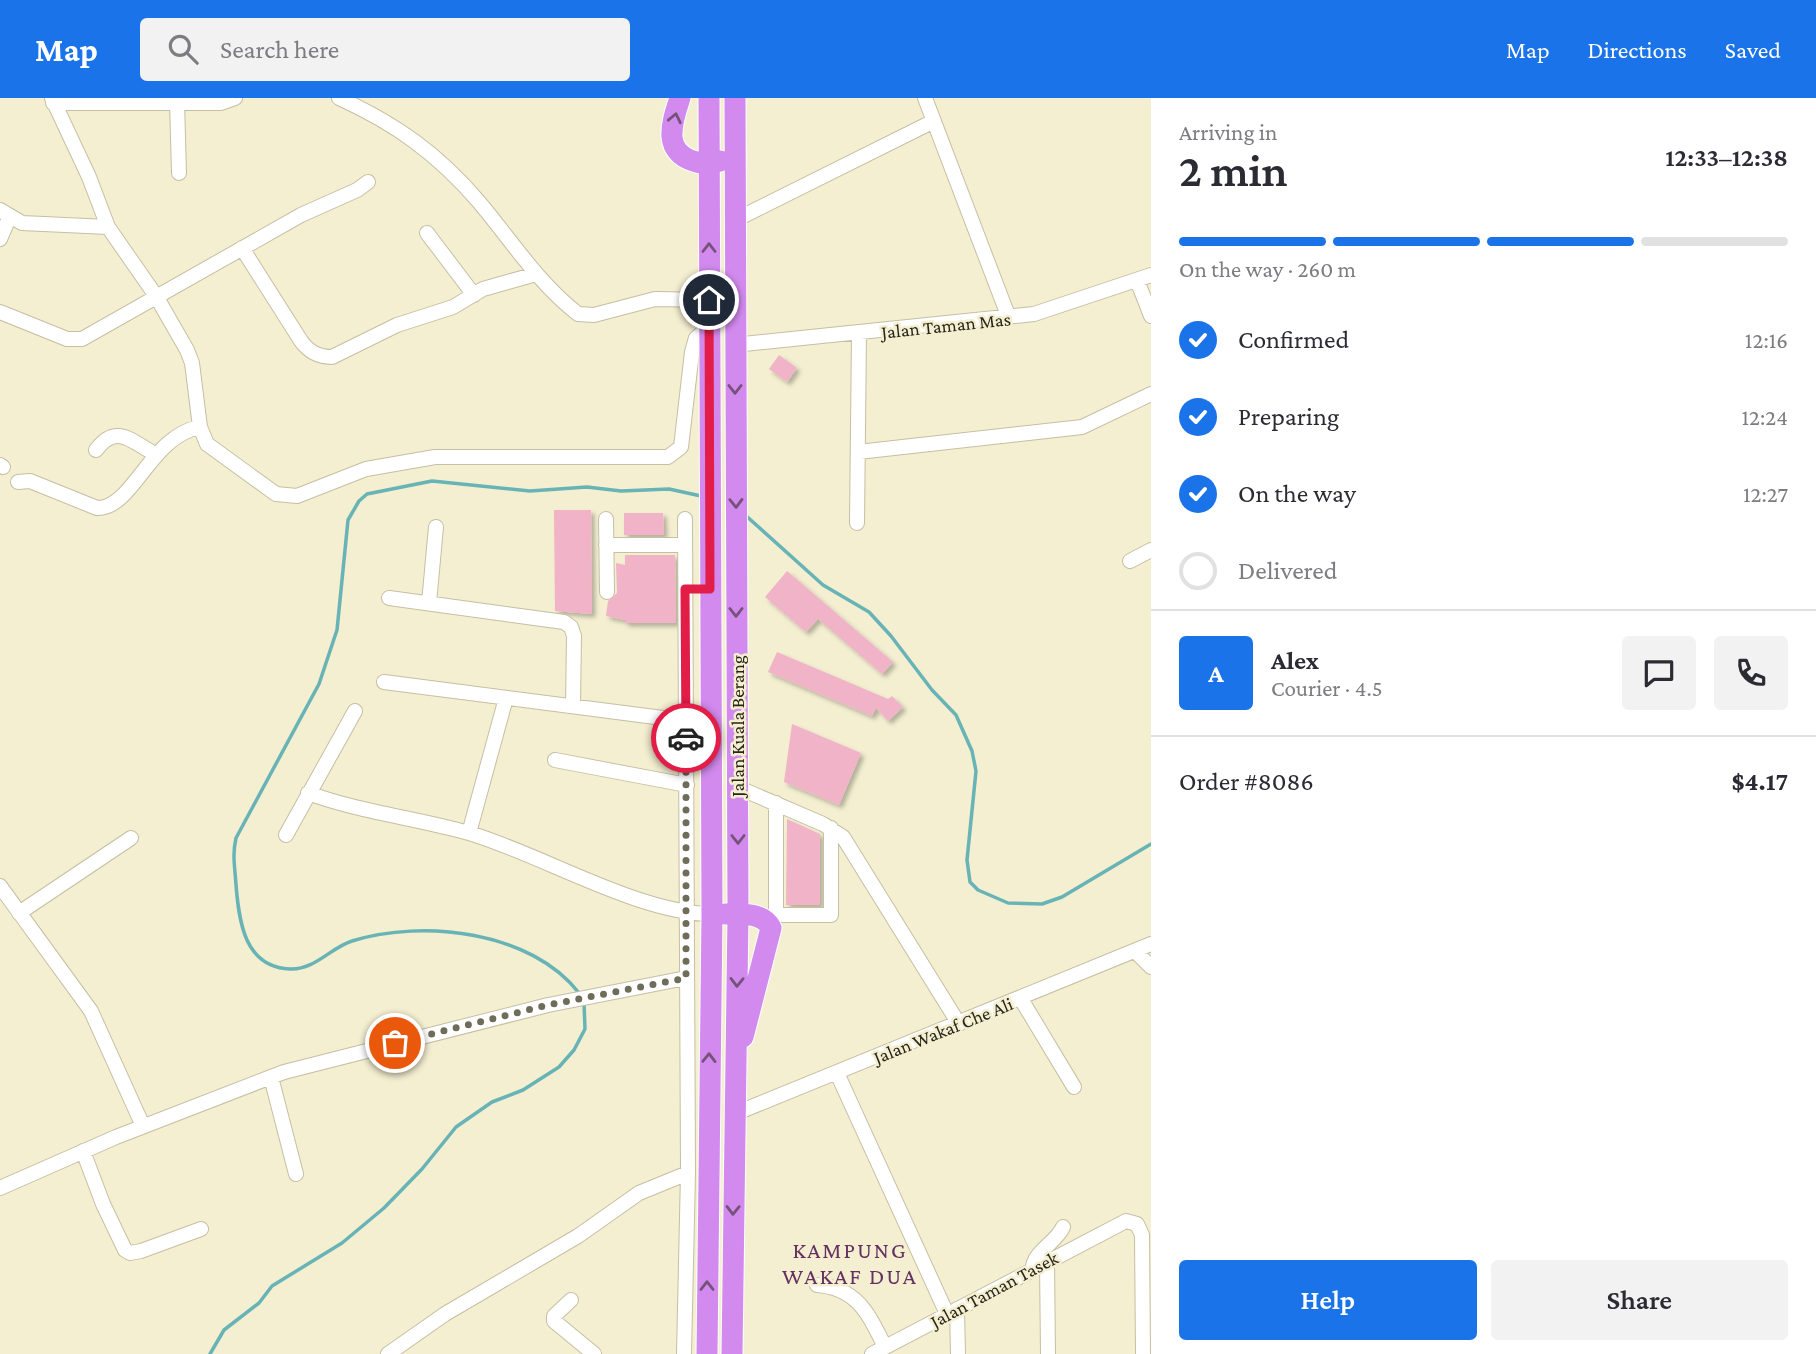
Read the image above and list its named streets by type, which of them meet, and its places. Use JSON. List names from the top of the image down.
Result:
{
  "streets": {
    "highway": ["Jalan Kuala Berang"],
    "street": ["Jalan Taman Mas", "Jalan Wakaf Che Ali", "Jalan Taman Tasek"]
  },
  "crossings": [
    ["Jalan Taman Mas", "Jalan Kuala Berang"],
    ["Jalan Kuala Berang", "Jalan Wakaf Che Ali"]
  ],
  "districts": ["KAMPUNG WAKAF DUA"],
  "page": {
    "header": "Map",
    "search": "Search here",
    "nav": ["Map", "Directions", "Saved"],
    "heading": ["2 min", "Arriving in", "12:33–12:38"],
    "panel": [
      "Alex",
      "Courier · 4.5",
      "Order #8086",
      "$4.17"
    ],
    "bar": "On the way · 260 m",
    "list": [
      ["Confirmed", "12:16"],
      ["Preparing", "12:24"],
      ["On the way", "12:27"],
      "Delivered"
    ],
    "round": "A",
    "buttons": ["Help", "Share"]
  }
}
